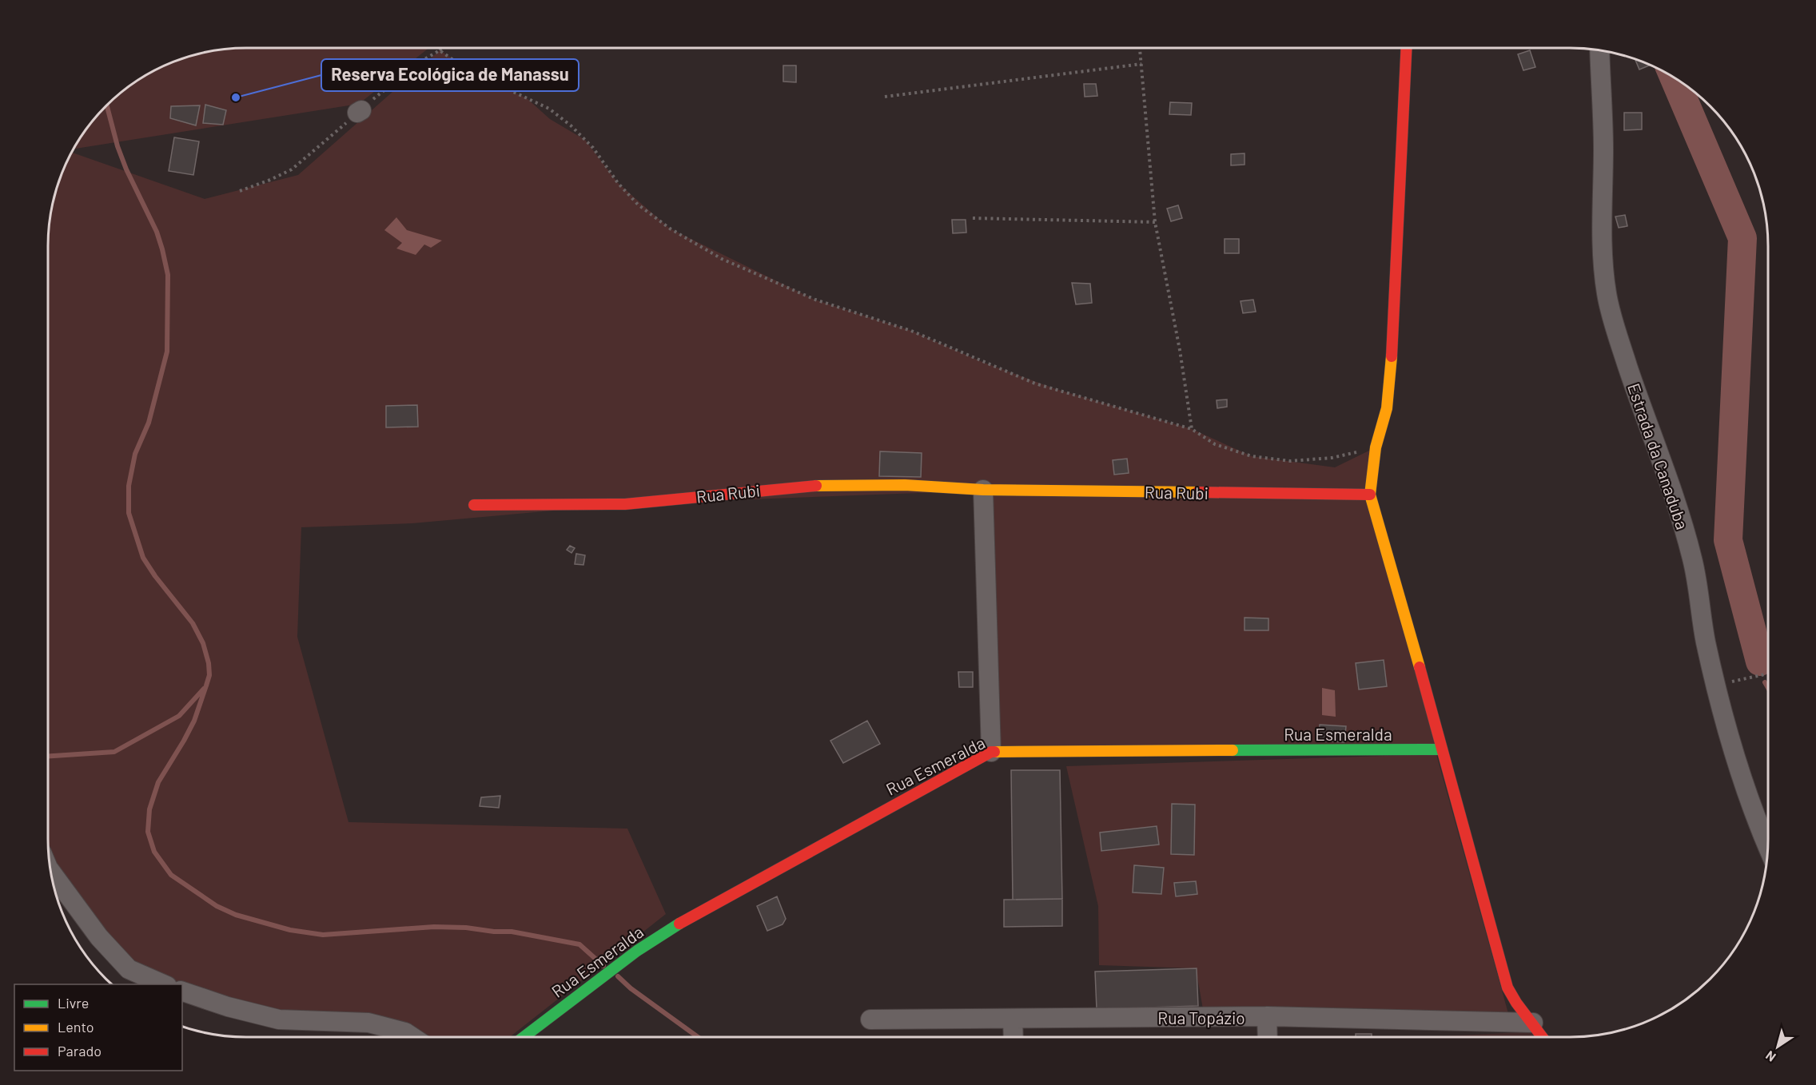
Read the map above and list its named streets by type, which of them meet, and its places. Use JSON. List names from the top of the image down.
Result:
{
  "streets": {
    "street": [
      "Estrada da Canaduba",
      "Rua Rubi",
      "Rua Esmeralda",
      "Rua Topázio"
    ]
  },
  "places": ["Reserva Ecológica de Manassu"],
  "legend": ["Livre", "Lento", "Parado"],
  "north": "bottom left"
}
